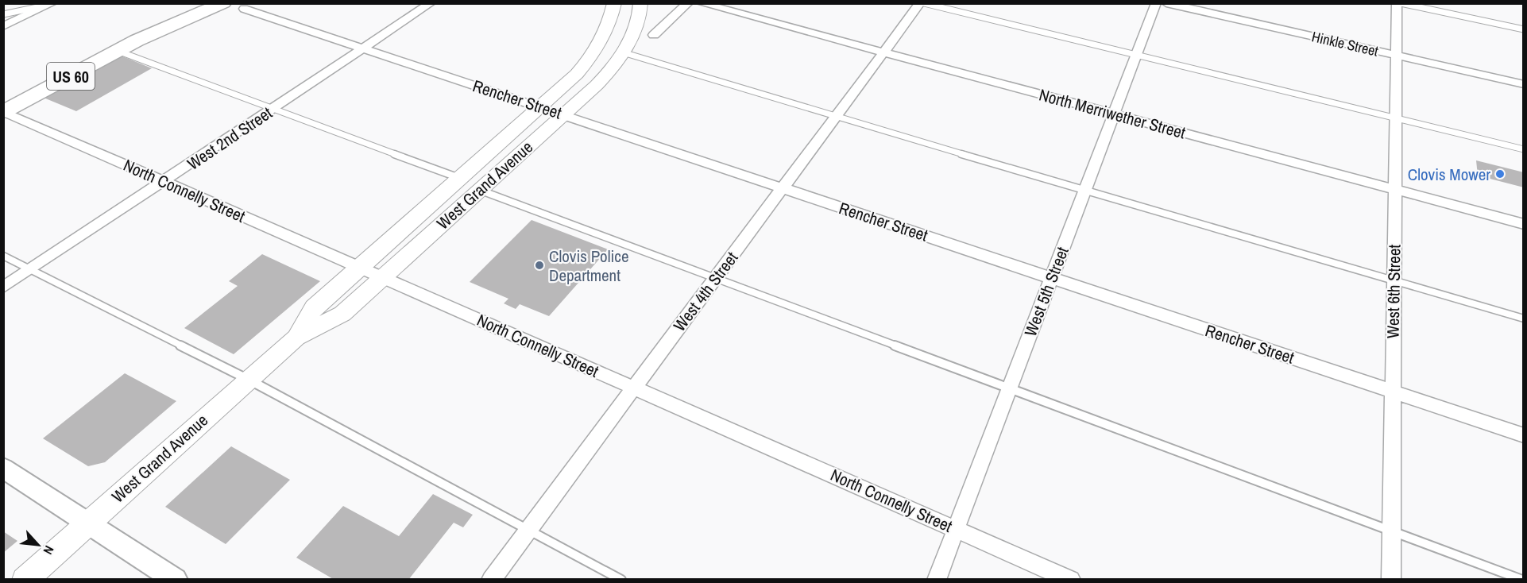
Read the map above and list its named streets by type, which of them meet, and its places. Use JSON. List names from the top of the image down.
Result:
{
  "streets": {
    "highway": ["US 60"],
    "main road": ["West Grand Avenue"],
    "street": [
      "Hinkle Street",
      "Rencher Street",
      "North Merriwether Street",
      "West 2nd Street",
      "North Connelly Street",
      "West 4th Street",
      "West 5th Street",
      "West 6th Street"
    ]
  },
  "crossings": [
    ["Hinkle Street", "West 6th Street"],
    ["US 60", "North Connelly Street"],
    ["Rencher Street", "West 2nd Street"],
    ["Rencher Street", "West Grand Avenue"],
    ["Rencher Street", "West 4th Street"],
    ["Rencher Street", "West 5th Street"],
    ["Rencher Street", "West 6th Street"],
    ["North Merriwether Street", "West 4th Street"],
    ["North Merriwether Street", "West 5th Street"],
    ["North Merriwether Street", "West 6th Street"],
    ["West 2nd Street", "North Connelly Street"],
    ["West Grand Avenue", "North Connelly Street"],
    ["North Connelly Street", "West 4th Street"],
    ["North Connelly Street", "West 5th Street"]
  ],
  "places": ["Clovis Mower", "Clovis Police Department"],
  "north": "bottom right"
}
